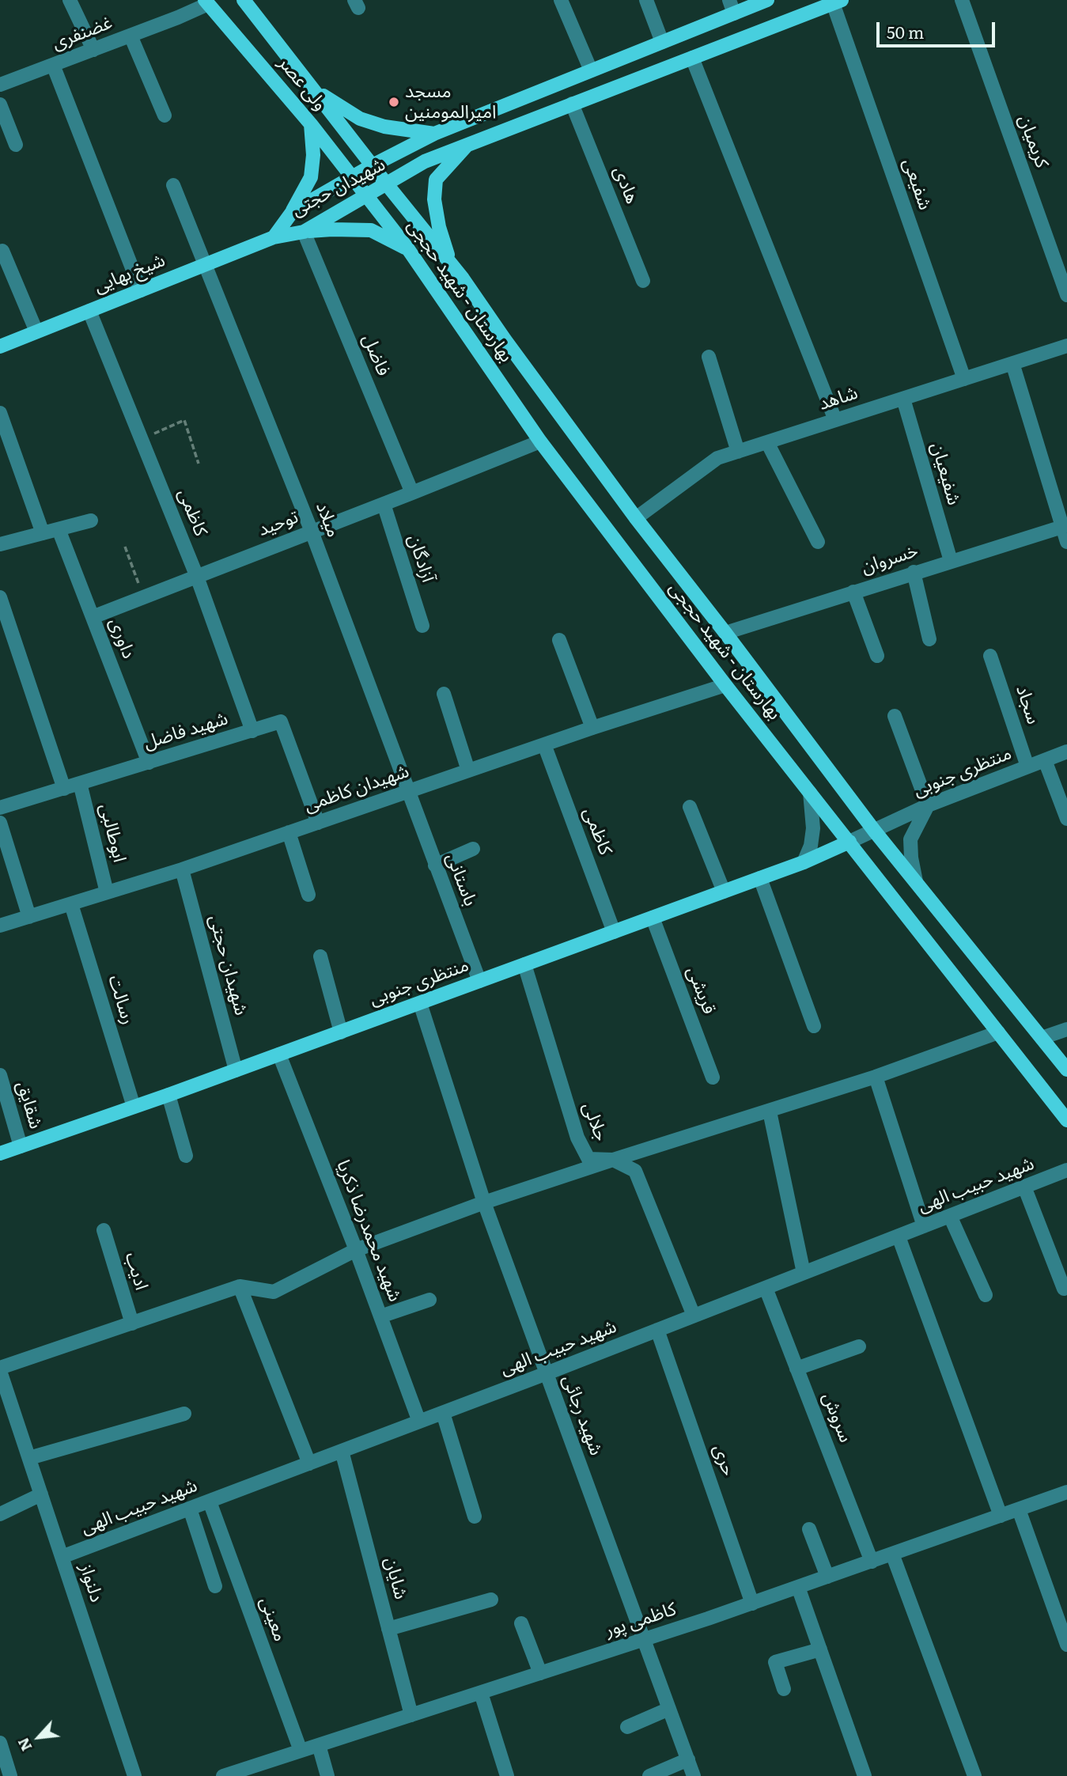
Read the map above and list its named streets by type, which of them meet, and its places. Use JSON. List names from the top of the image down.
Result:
{
  "streets": {
    "main road": [
      "ولی عصر",
      "شهیدان حجتی",
      "شیخ بهایی",
      "بهارستان - شهید حججی",
      "منتظری جنوبی"
    ],
    "street": [
      "غضنفری",
      "کریمیان",
      "شفیعی",
      "هادی",
      "فاضل",
      "شاهد",
      "شفیعیان",
      "کاظمی",
      "میلاد",
      "توحید",
      "آزادگان",
      "خسروان",
      "داوری",
      "سجاد",
      "شهید فاضل",
      "شهیدان کاظمی",
      "ابوطالبی",
      "باستانی",
      "قریشی",
      "رسالت",
      "شقایق",
      "جلالی",
      "شهید حبیب الهی",
      "شهید محمدرضا ذکریا",
      "ادیب",
      "شهید رجائی",
      "سروش",
      "حری",
      "شایان",
      "دلنواز",
      "معینی",
      "کاظمی پور"
    ]
  },
  "crossings": [
    ["غضنفری", "ولی عصر"],
    ["ولی عصر", "شهیدان حجتی"],
    ["ولی عصر", "بهارستان - شهید حججی"],
    ["شفیعی", "شهیدان حجتی"],
    ["شفیعی", "شاهد"],
    ["هادی", "شهیدان حجتی"],
    ["شهیدان حجتی", "شیخ بهایی"],
    ["شهیدان حجتی", "بهارستان - شهید حججی"],
    ["شهیدان حجتی", "فاضل"],
    ["شهیدان حجتی", "منتظری جنوبی"],
    ["شهیدان حجتی", "شهیدان کاظمی"],
    ["شیخ بهایی", "کاظمی"],
    ["شیخ بهایی", "میلاد"],
    ["بهارستان - شهید حججی", "شاهد"],
    ["بهارستان - شهید حججی", "توحید"],
    ["بهارستان - شهید حججی", "خسروان"],
    ["بهارستان - شهید حججی", "منتظری جنوبی"],
    ["بهارستان - شهید حججی", "شهیدان کاظمی"],
    ["فاضل", "توحید"],
    ["شاهد", "شفیعیان"],
    ["شفیعیان", "خسروان"],
    ["کاظمی", "توحید"],
    ["کاظمی", "شهید فاضل"],
    ["کاظمی", "منتظری جنوبی"],
    ["کاظمی", "شهیدان کاظمی"],
    ["میلاد", "توحید"],
    ["میلاد", "شهیدان کاظمی"],
    ["میلاد", "باستانی"],
    ["توحید", "آزادگان"],
    ["توحید", "داوری"],
    ["داوری", "شهید فاضل"],
    ["سجاد", "منتظری جنوبی"],
    ["شهید فاضل", "شهیدان کاظمی"],
    ["شهید فاضل", "ابوطالبی"],
    ["منتظری جنوبی", "باستانی"],
    ["منتظری جنوبی", "قریشی"],
    ["منتظری جنوبی", "رسالت"],
    ["منتظری جنوبی", "شقایق"],
    ["منتظری جنوبی", "جلالی"],
    ["منتظری جنوبی", "شهید محمدرضا ذکریا"],
    ["منتظری جنوبی", "شهید رجائی"],
    ["شهیدان کاظمی", "ابوطالبی"],
    ["شهیدان کاظمی", "باستانی"],
    ["شهیدان کاظمی", "رسالت"],
    ["جلالی", "شهید حبیب الهی"],
    ["شهید حبیب الهی", "شهید محمدرضا ذکریا"],
    ["شهید حبیب الهی", "شهید رجائی"],
    ["شهید حبیب الهی", "سروش"],
    ["شهید حبیب الهی", "حری"],
    ["شهید حبیب الهی", "شایان"],
    ["شهید حبیب الهی", "دلنواز"],
    ["شهید حبیب الهی", "معینی"],
    ["شهید رجائی", "کاظمی پور"],
    ["سروش", "کاظمی پور"],
    ["حری", "کاظمی پور"],
    ["شایان", "کاظمی پور"],
    ["معینی", "کاظمی پور"]
  ],
  "places": ["مسجد امیرالمومنین"],
  "scale_bar": "50 m",
  "north": "bottom left"
}
